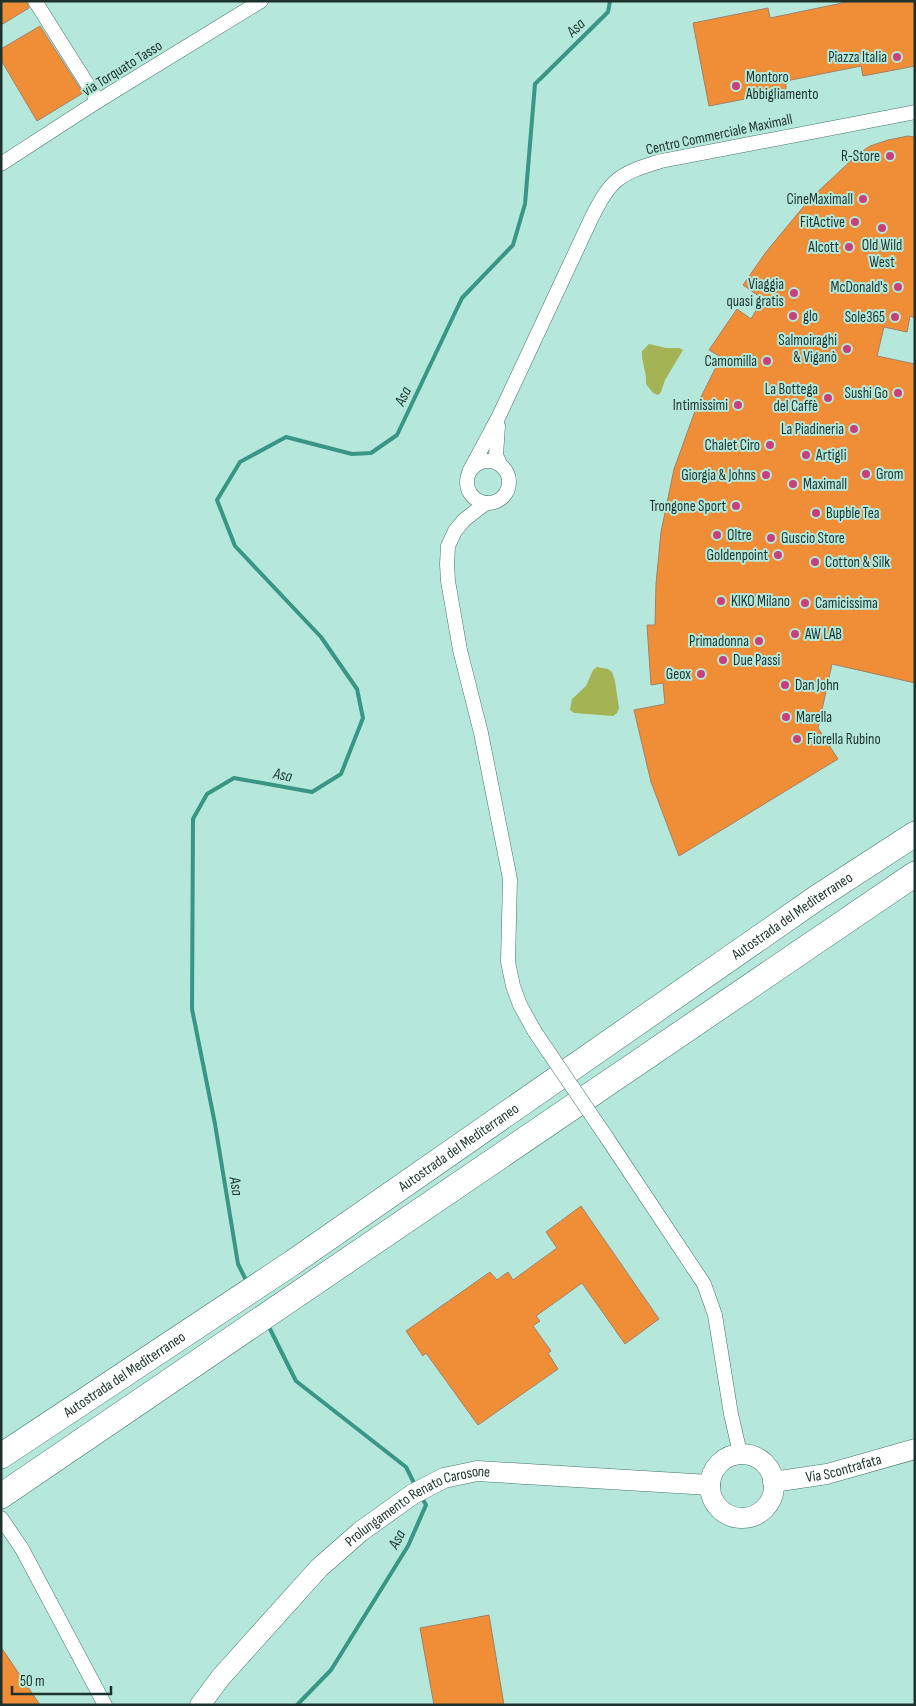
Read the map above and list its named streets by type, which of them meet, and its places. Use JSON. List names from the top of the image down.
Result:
{
  "streets": {
    "highway": ["Autostrada del Mediterraneo"],
    "street": [
      "via Torquato Tasso",
      "Centro Commerciale Maximall",
      "Via Scontrafata",
      "Prolungamento Renato Carosone"
    ]
  },
  "crossings": [
    ["Via Scontrafata", "Prolungamento Renato Carosone"]
  ],
  "water": ["Asa"],
  "places": [
    "Piazza Italia",
    "Montoro Abbigliamento",
    "R-Store",
    "CineMaximall",
    "FitActive",
    "Old Wild West",
    "Alcott",
    "McDonald's",
    "Viaggia quasi gratis",
    "glo",
    "Sole365",
    "Salmoiraghi & Viganò",
    "Camomilla",
    "Sushi Go",
    "La Bottega del Caffè",
    "Intimissimi",
    "La Piadineria",
    "Chalet Ciro",
    "Artigli",
    "Grom",
    "Giorgia & Johns",
    "Maximall",
    "Trongone Sport",
    "Bupble Tea",
    "Oltre",
    "Guscio Store",
    "Goldenpoint",
    "Cotton & Silk",
    "KIKO Milano",
    "Camicissima",
    "AW LAB",
    "Primadonna",
    "Due Passi",
    "Geox",
    "Dan John",
    "Marella",
    "Fiorella Rubino"
  ],
  "scale_bar": "50 m"
}
